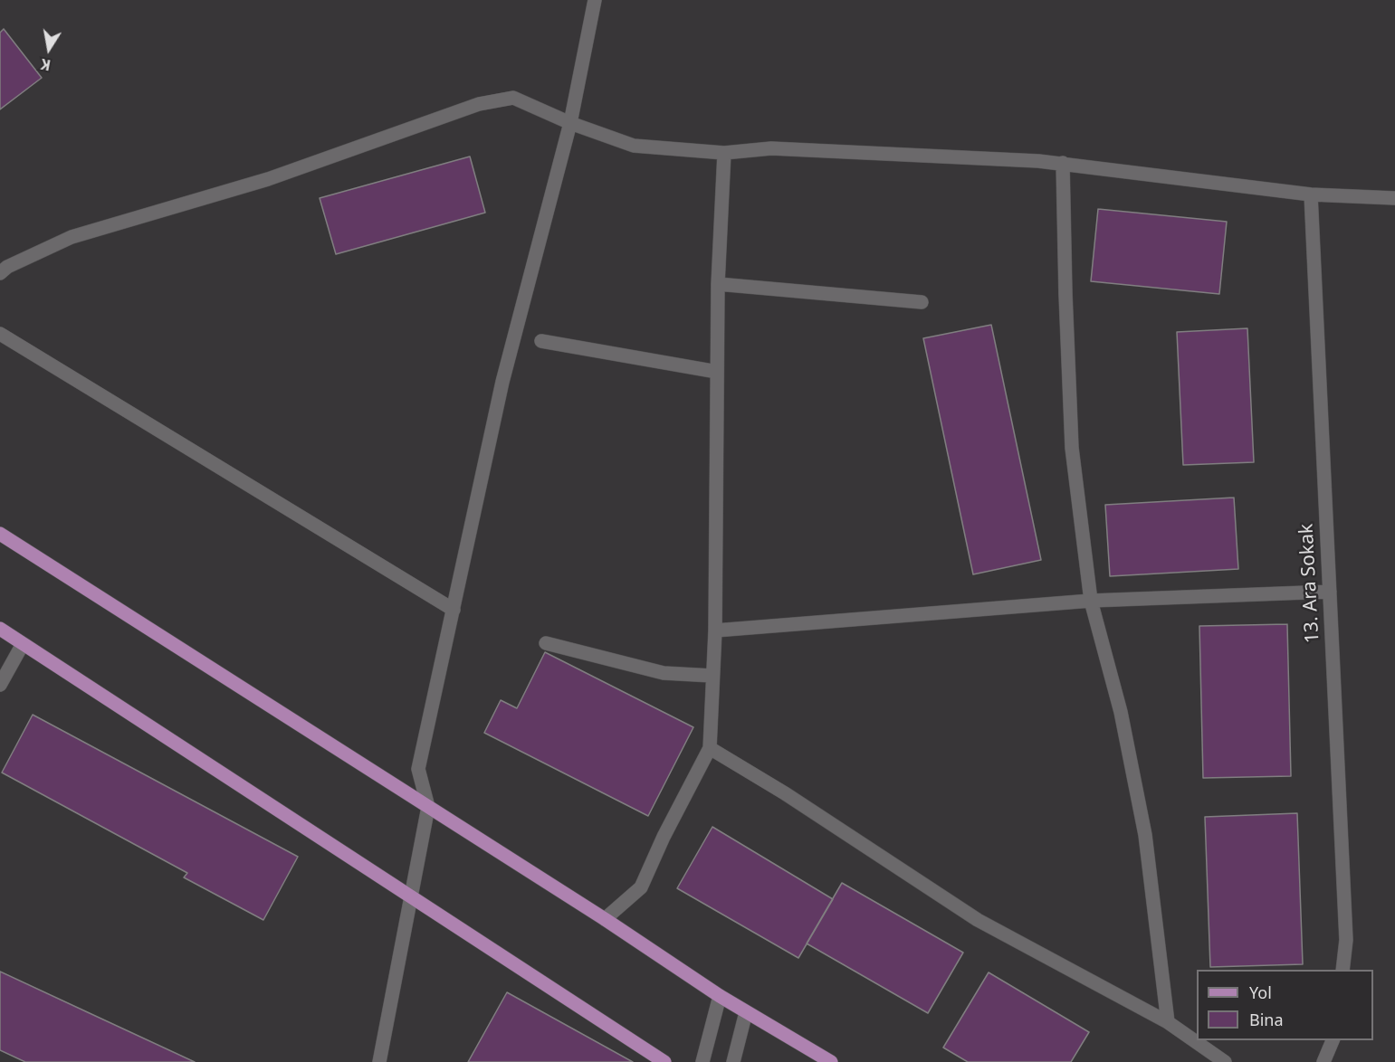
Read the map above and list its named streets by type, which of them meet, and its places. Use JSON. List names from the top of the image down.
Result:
{
  "streets": {
    "street": ["13. Ara Sokak"]
  },
  "legend": ["Yol", "Bina"],
  "north": "bottom"
}
